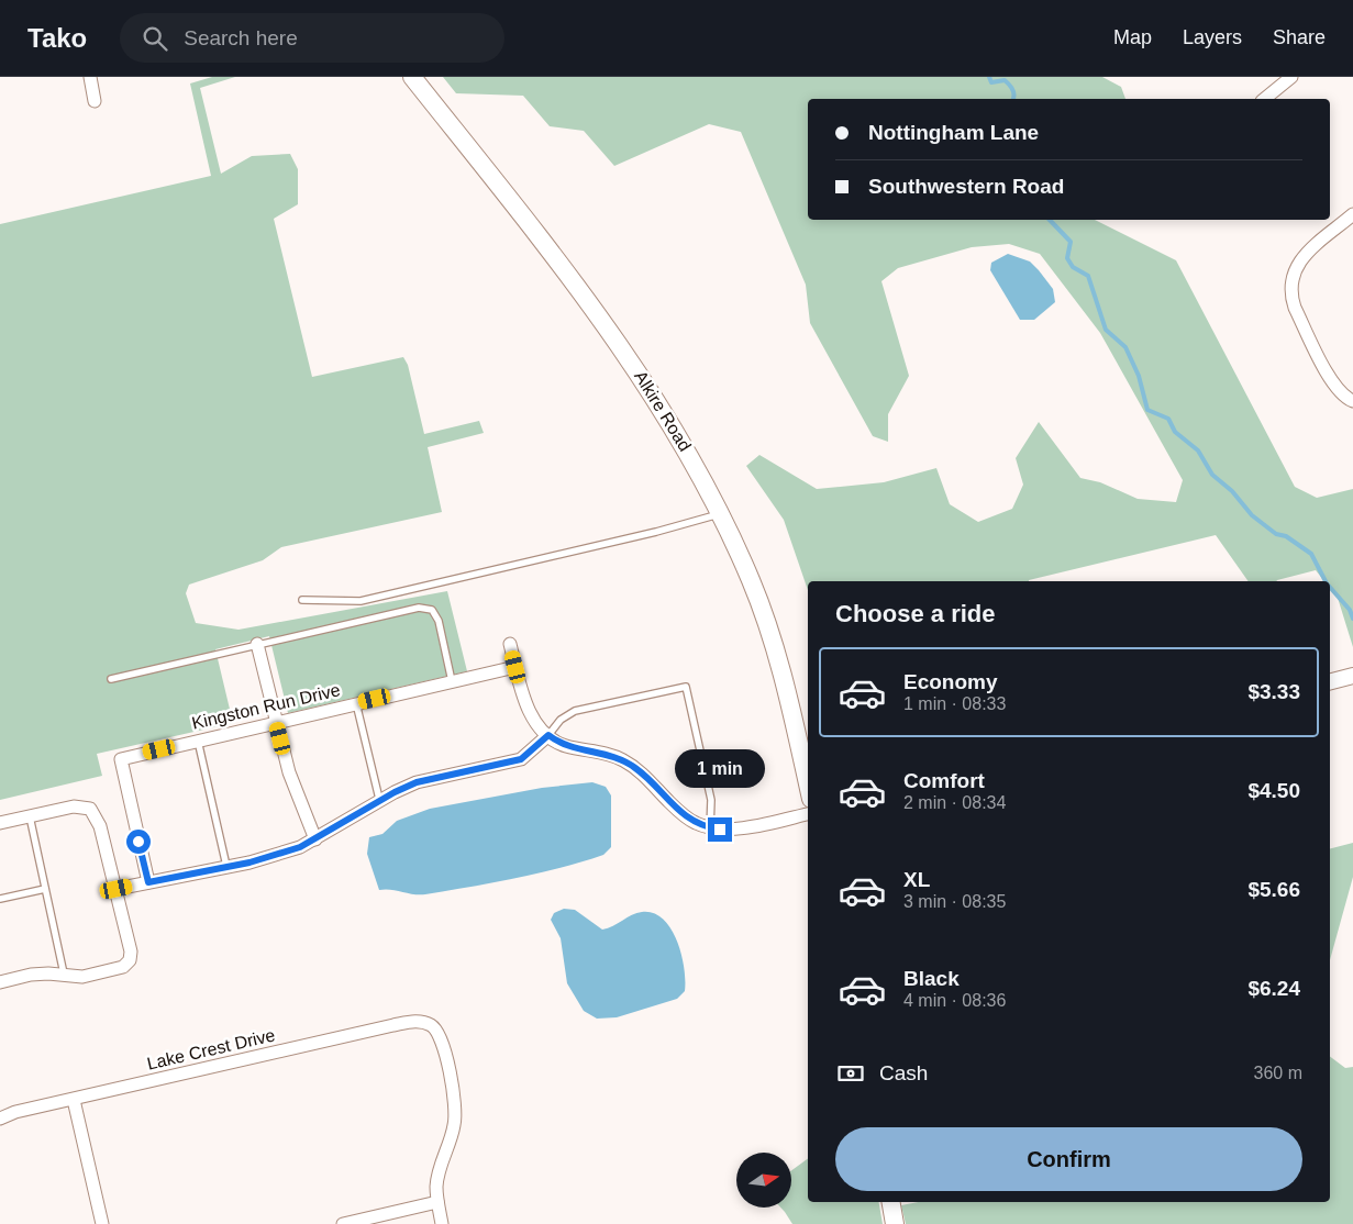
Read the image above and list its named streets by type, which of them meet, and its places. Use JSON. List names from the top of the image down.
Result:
{
  "streets": {
    "main road": ["Alkire Road"],
    "street": ["Kingston Run Drive", "Lake Crest Drive"]
  },
  "north": "right",
  "page": {
    "header": "Tako",
    "search": "Search here",
    "nav": ["Map", "Layers", "Share"],
    "banner": ["Nottingham Lane", "Southwestern Road"],
    "heading": "Choose a ride",
    "list": [
      {
        "name": "Economy",
        "note": "1 min · 08:33",
        "value": "$3.33"
      },
      {
        "name": "Comfort",
        "note": "2 min · 08:34",
        "value": "$4.50"
      },
      {
        "name": "XL",
        "note": "3 min · 08:35",
        "value": "$5.66"
      },
      {
        "name": "Black",
        "note": "4 min · 08:36",
        "value": "$6.24"
      }
    ],
    "bubble": "1 min",
    "pay": ["Cash", "360 m"],
    "buttons": "Confirm"
  }
}
